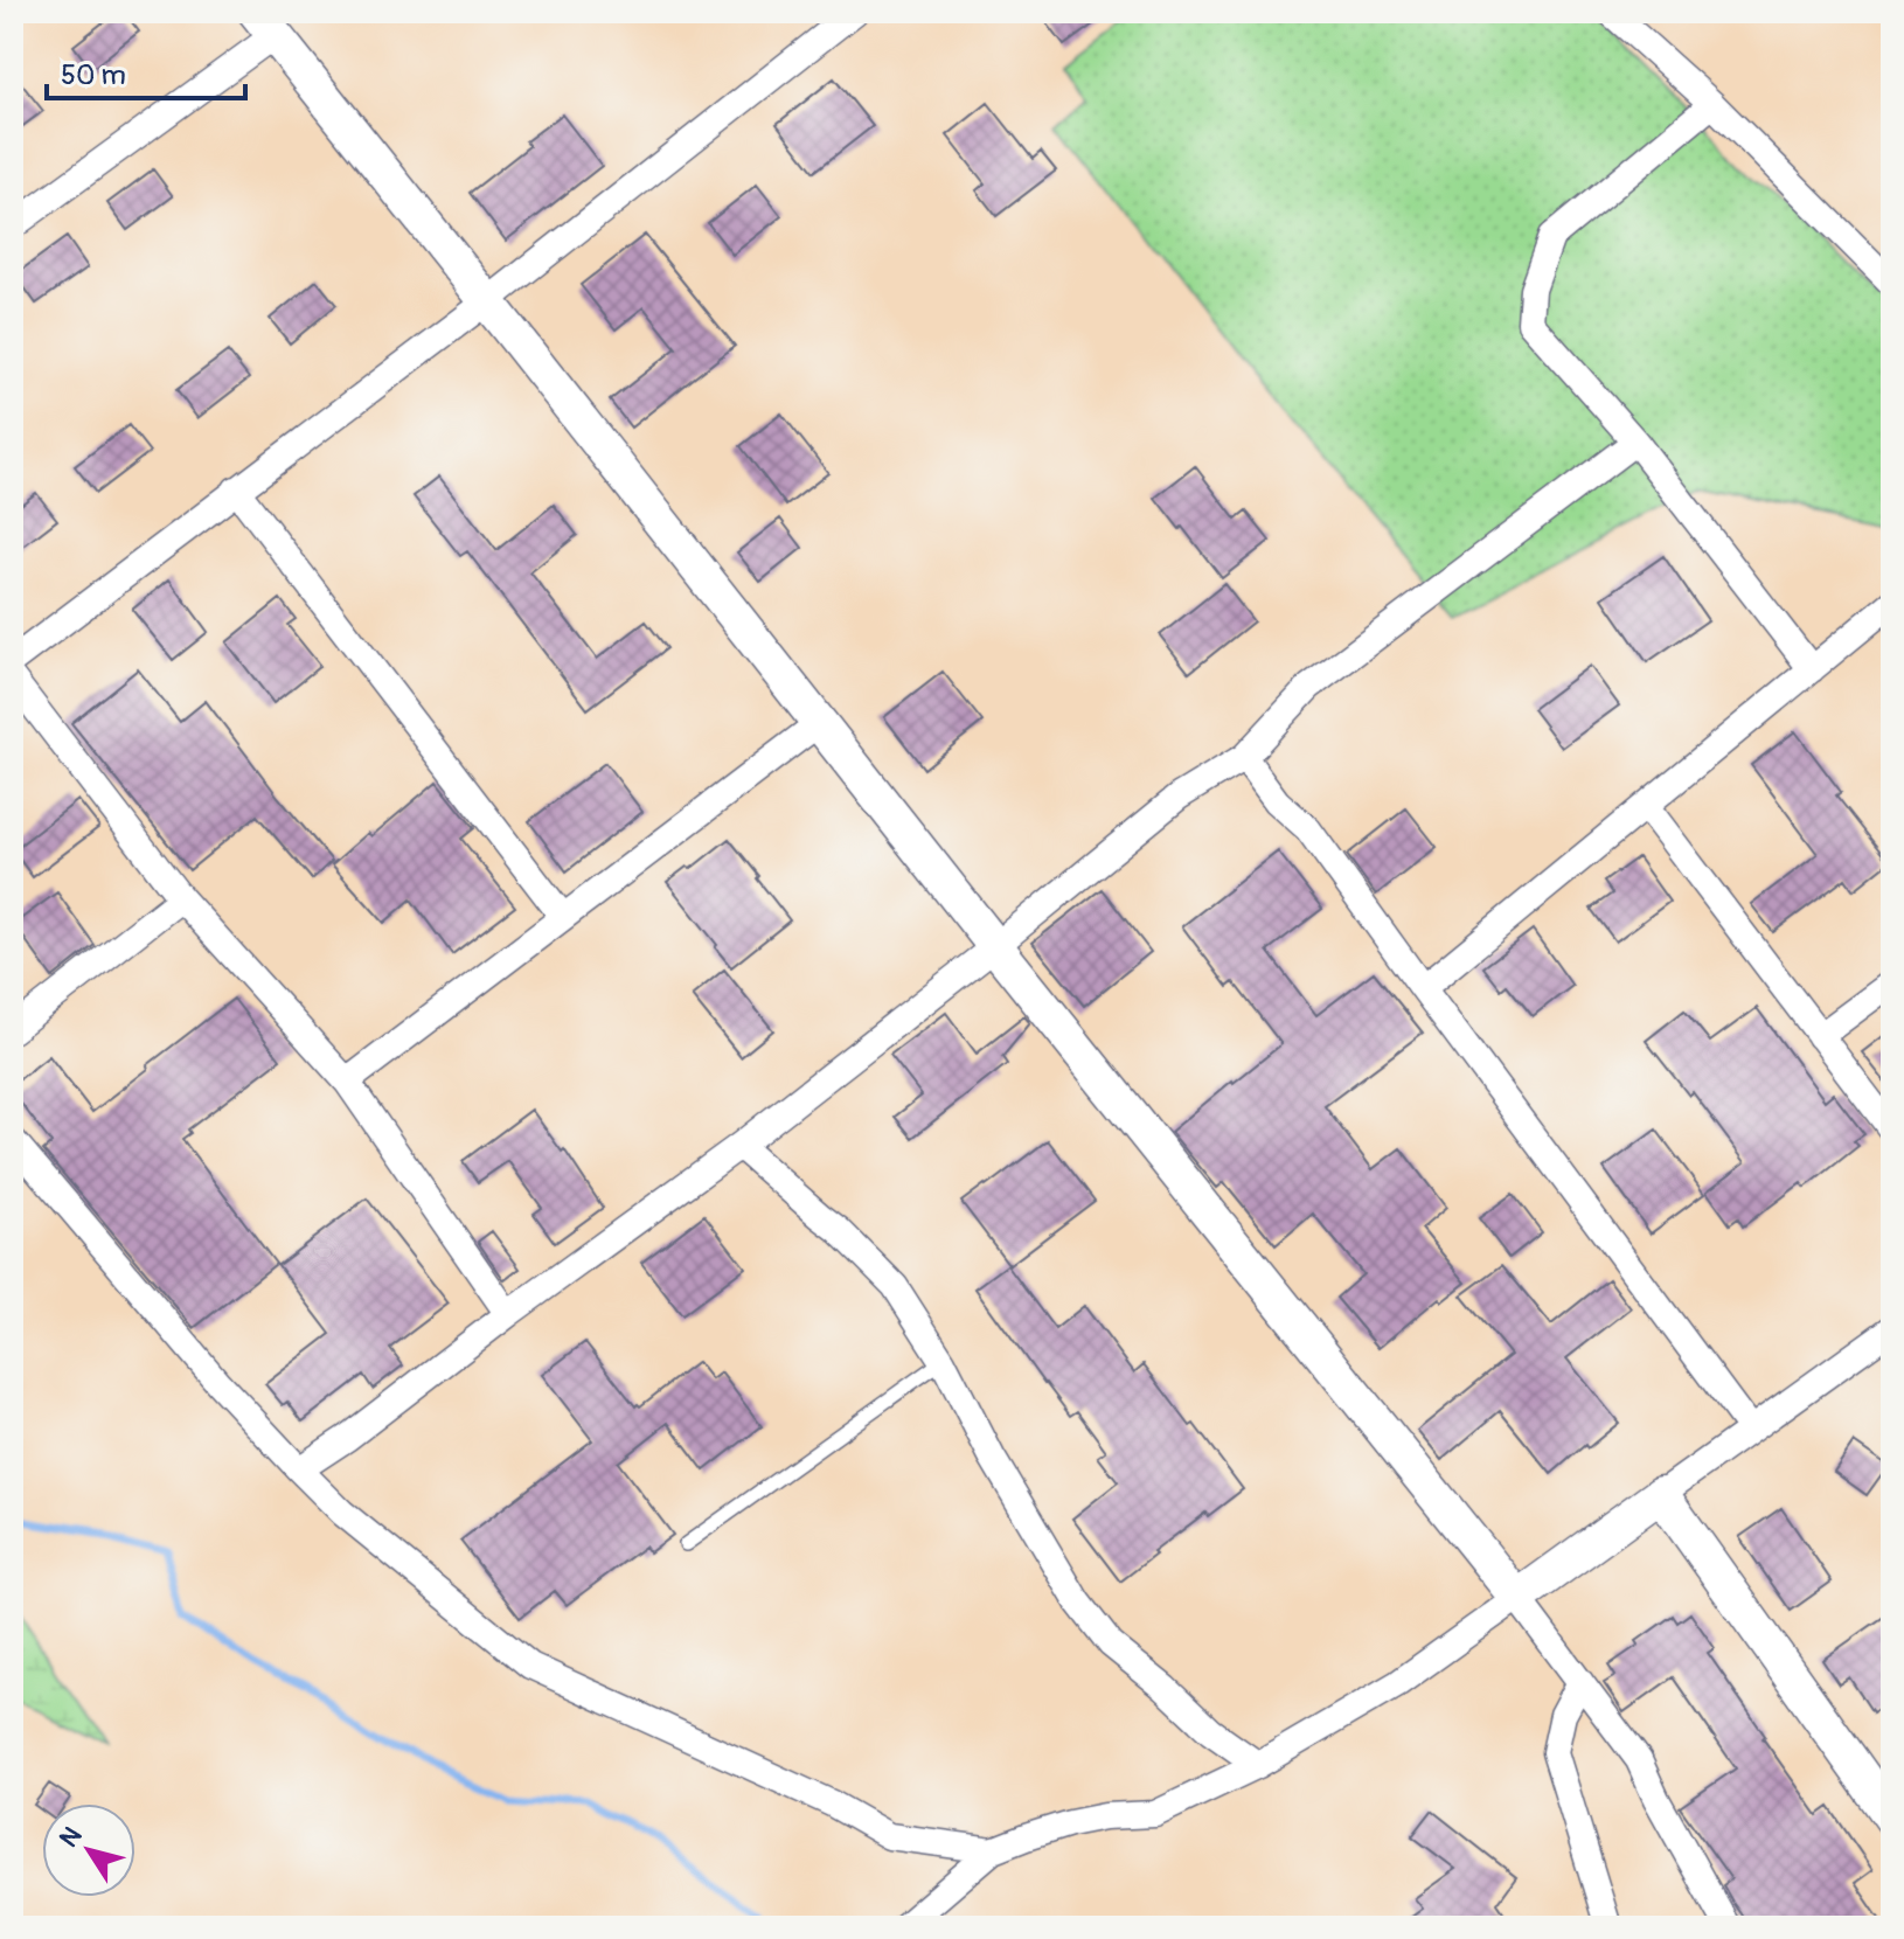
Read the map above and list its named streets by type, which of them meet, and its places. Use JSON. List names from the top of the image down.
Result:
{
  "scale_bar": "50 m",
  "north": "top left"
}
